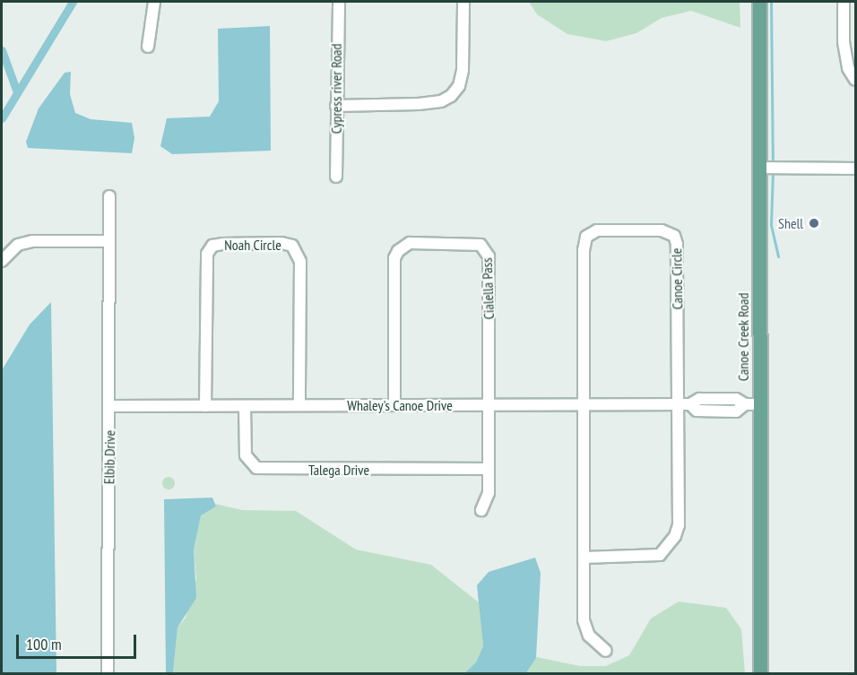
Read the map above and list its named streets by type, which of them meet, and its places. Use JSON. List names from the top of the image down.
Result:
{
  "streets": {
    "main road": ["Canoe Creek Road"],
    "street": [
      "Cypress river Road",
      "Noah Circle",
      "Canoe Circle",
      "Cialella Pass",
      "Whaley's Canoe Drive",
      "Elbib Drive",
      "Talega Drive"
    ]
  },
  "crossings": [
    ["Noah Circle", "Whaley's Canoe Drive"],
    ["Canoe Circle", "Whaley's Canoe Drive"],
    ["Cialella Pass", "Whaley's Canoe Drive"],
    ["Cialella Pass", "Talega Drive"],
    ["Canoe Creek Road", "Whaley's Canoe Drive"],
    ["Whaley's Canoe Drive", "Elbib Drive"],
    ["Whaley's Canoe Drive", "Talega Drive"]
  ],
  "places": ["Shell"],
  "scale_bar": "100 m"
}
